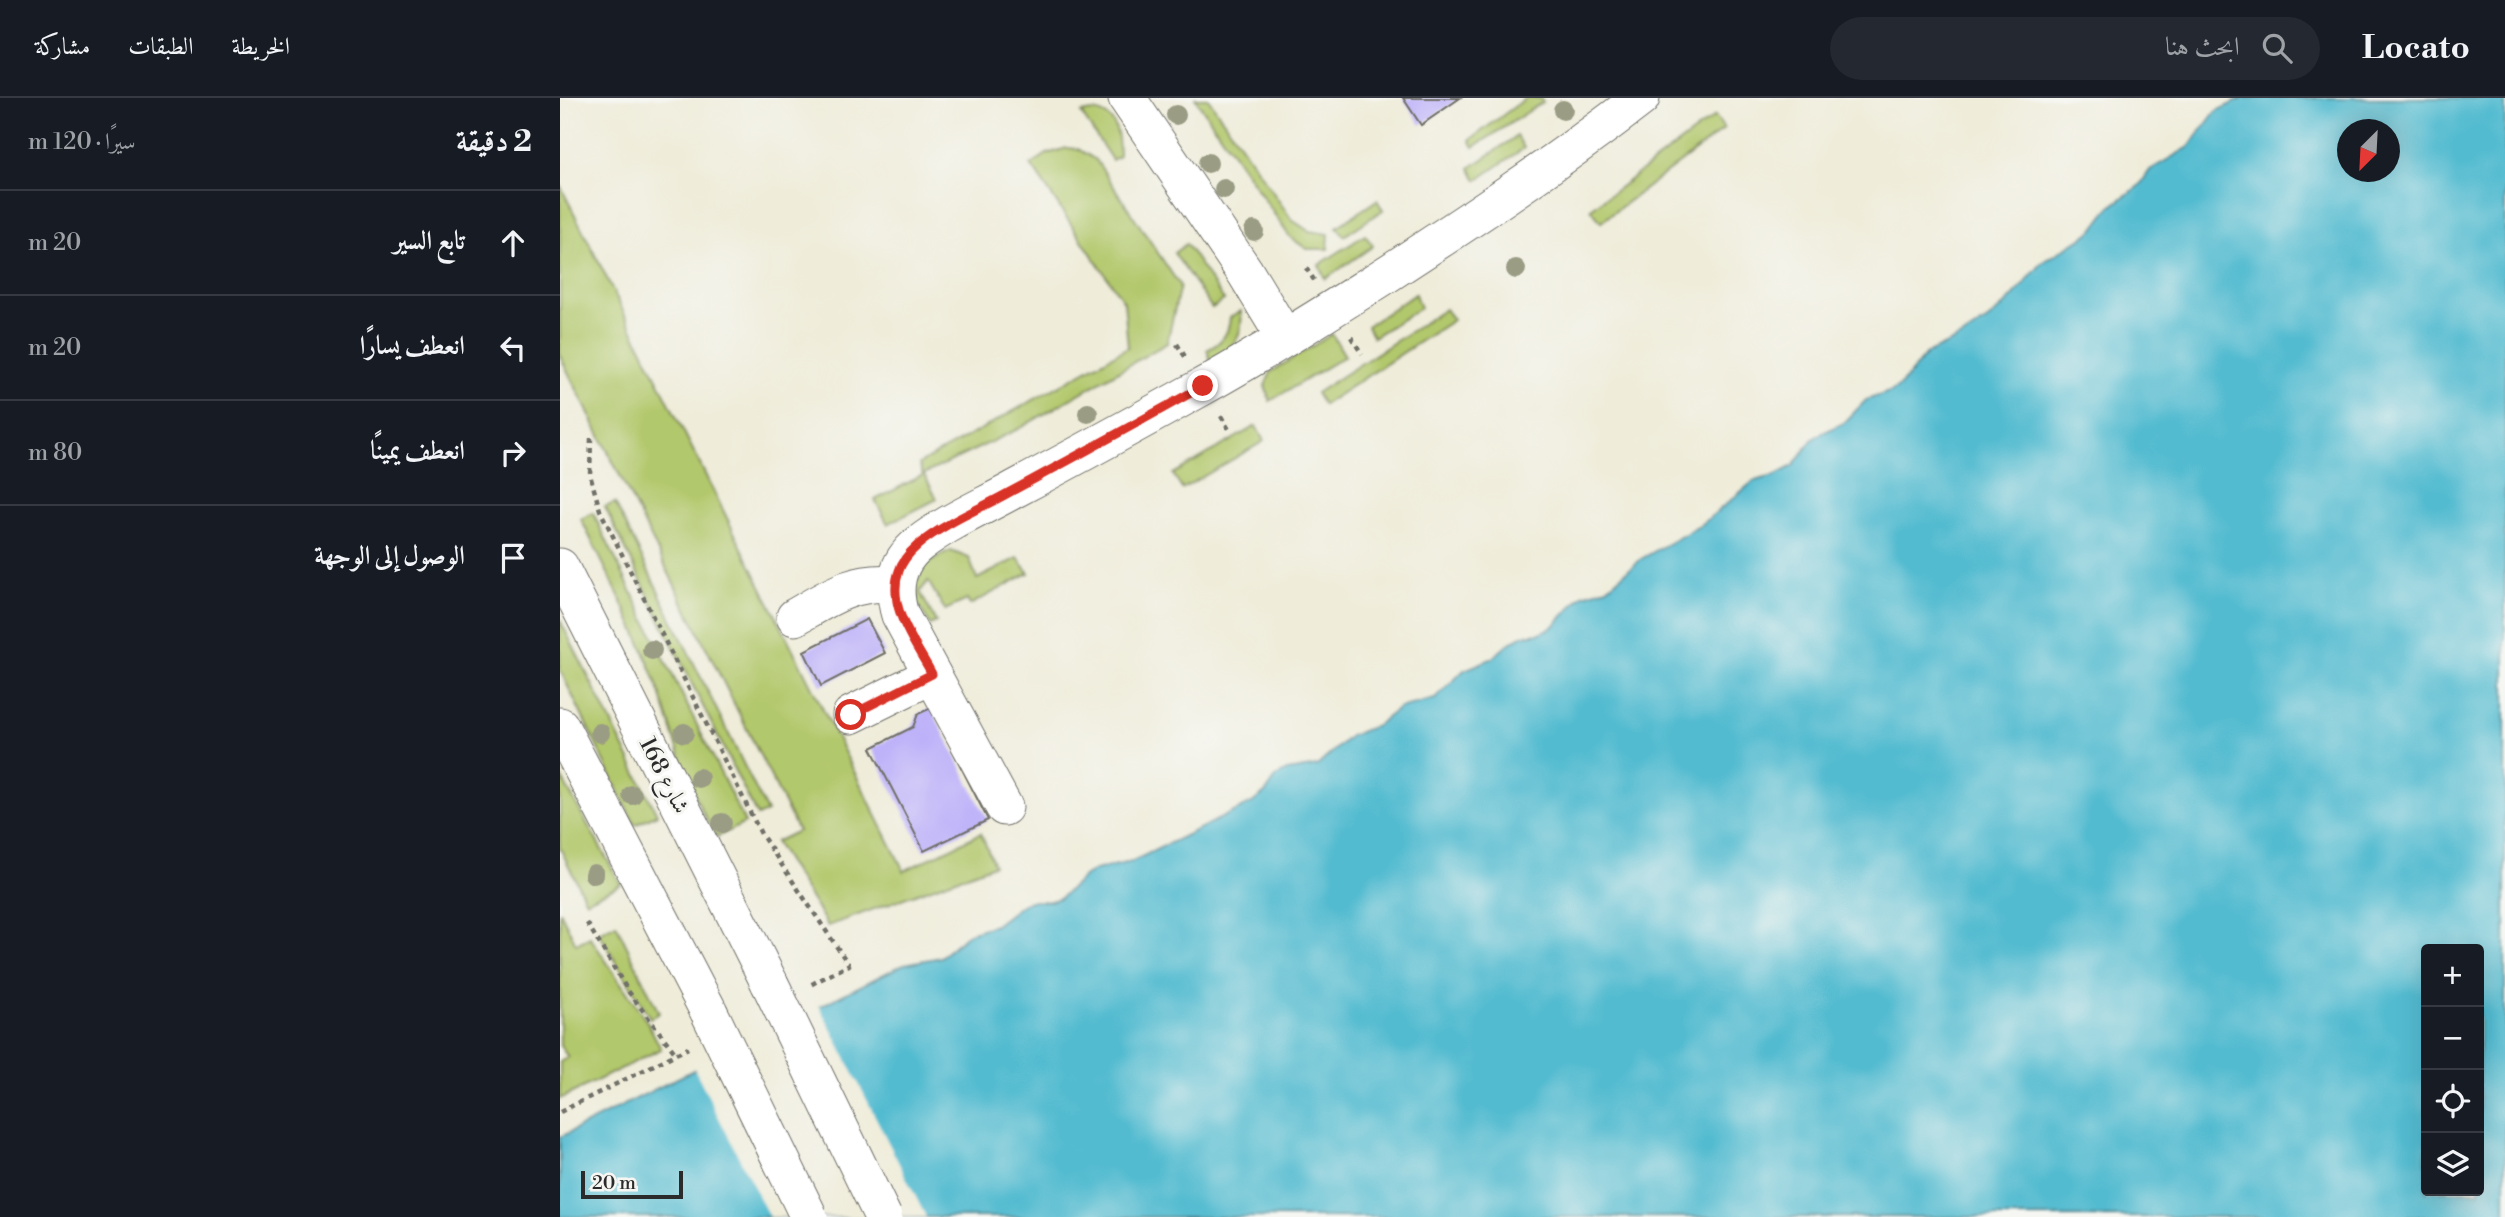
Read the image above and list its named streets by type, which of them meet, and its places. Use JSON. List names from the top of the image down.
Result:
{
  "streets": {
    "street": ["شارع 168"]
  },
  "scale_bar": "20 m",
  "north": "bottom left",
  "page": {
    "header": "Locato",
    "search": "ابحث هنا",
    "nav": ["الخريطة", "الطبقات", "مشاركة"],
    "heading": ["2 دقيقة", "سيرًا · 120 m"],
    "list": [
      ["تابع السير", "20 m"],
      ["انعطف يسارًا", "20 m"],
      ["انعطف يمينًا", "80 m"],
      "الوصول إلى الوجهة"
    ],
    "map_buttons": ["+", "−"],
    "scale": "20 m"
  }
}
